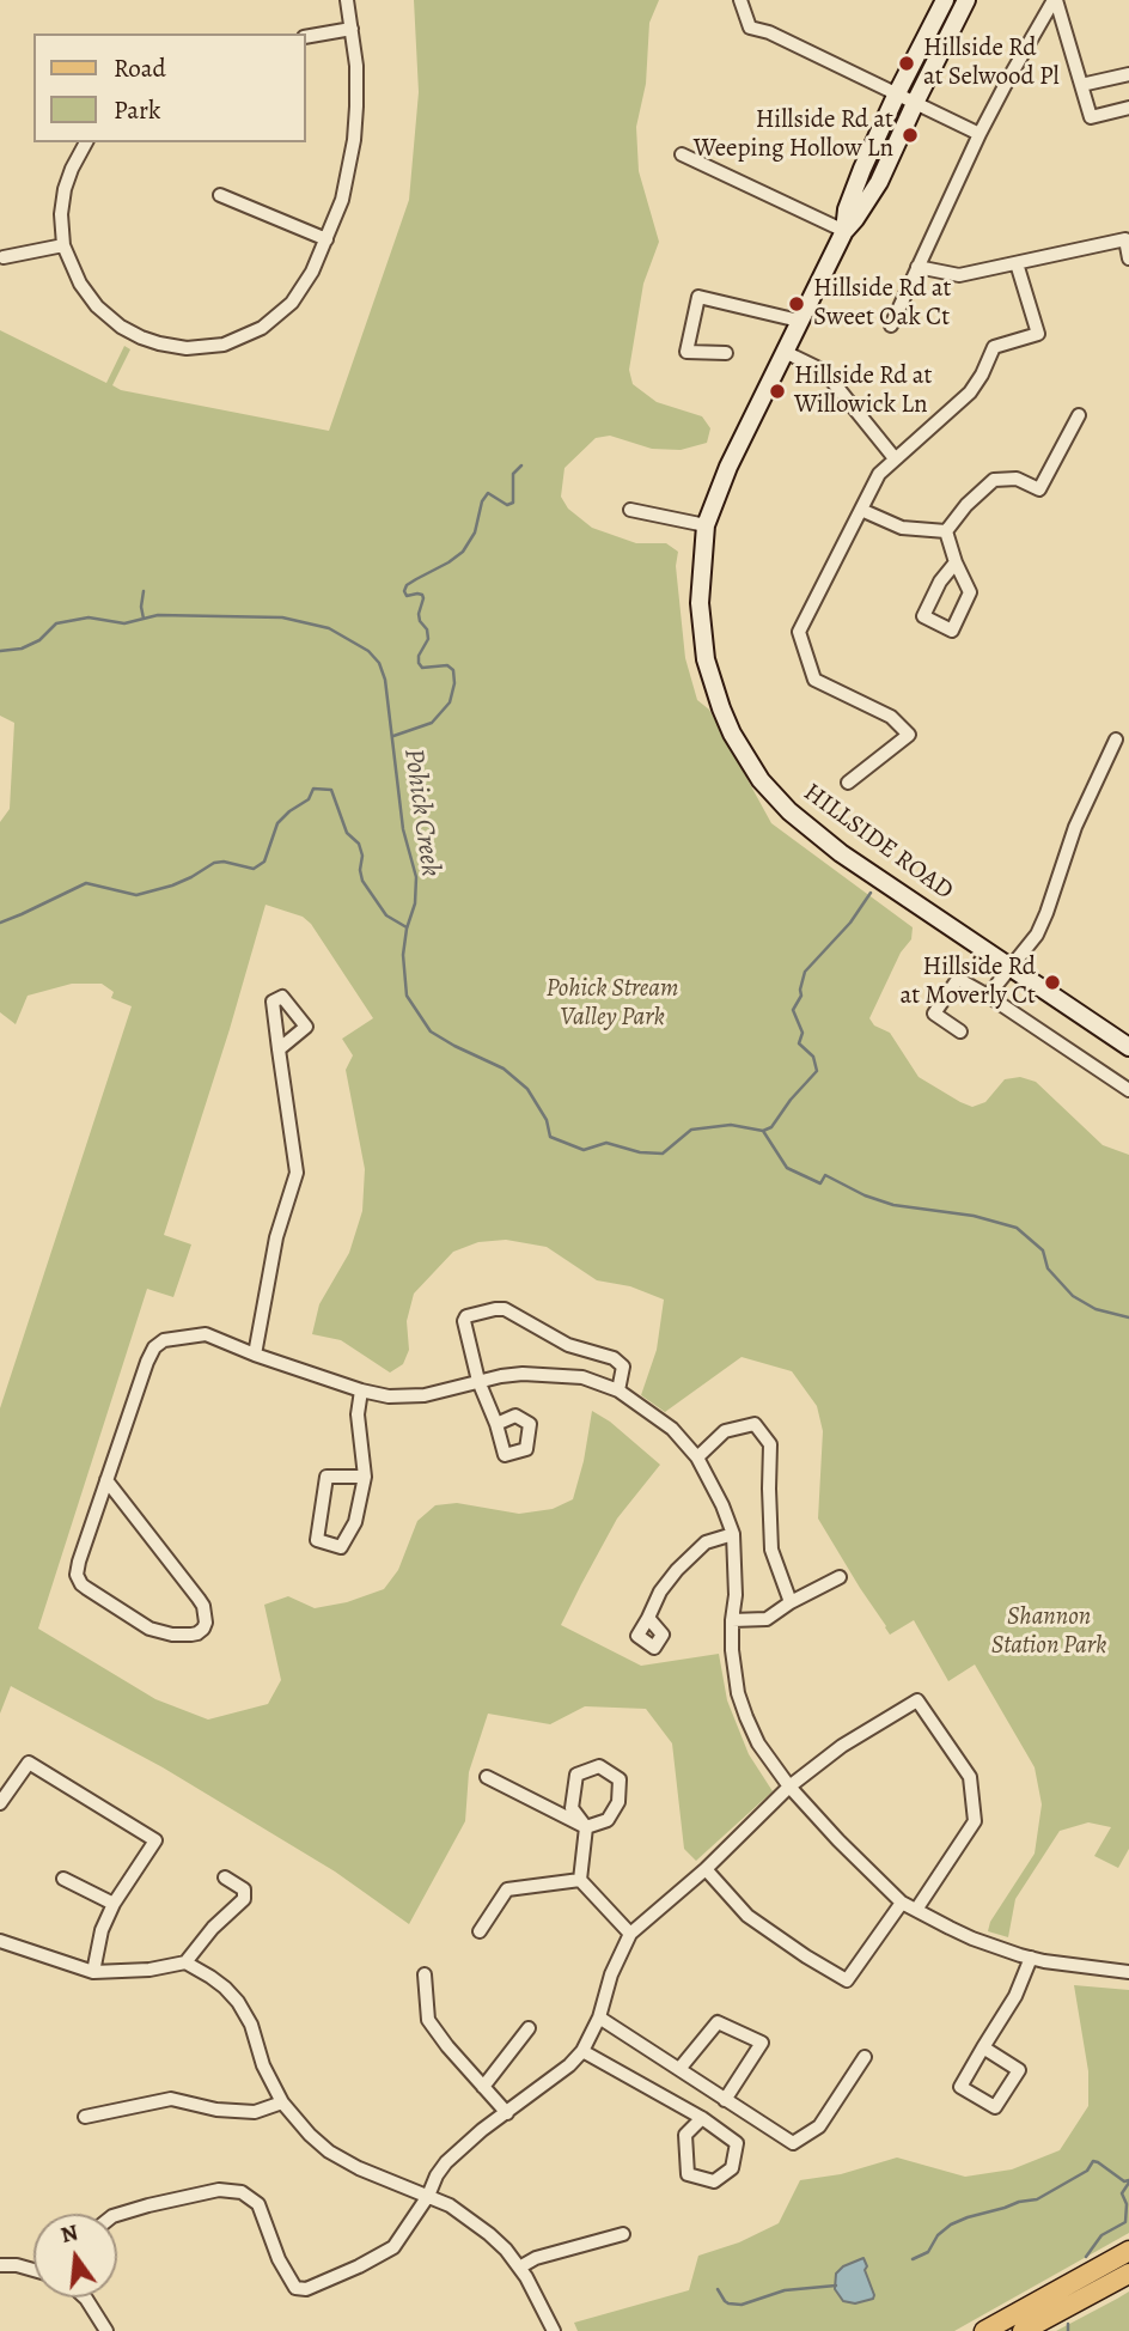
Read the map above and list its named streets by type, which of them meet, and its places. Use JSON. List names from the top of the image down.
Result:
{
  "streets": {
    "street": ["HILLSIDE ROAD"]
  },
  "water": ["Pohick Creek"],
  "parks": ["Pohick Stream Valley Park", "Shannon Station Park"],
  "places": [
    "Hillside Rd at Selwood Pl",
    "Hillside Rd at Weeping Hollow Ln",
    "Hillside Rd at Sweet Oak Ct",
    "Hillside Rd at Willowick Ln",
    "Hillside Rd at Moverly Ct"
  ],
  "legend": ["Road", "Park"],
  "north": "top"
}
